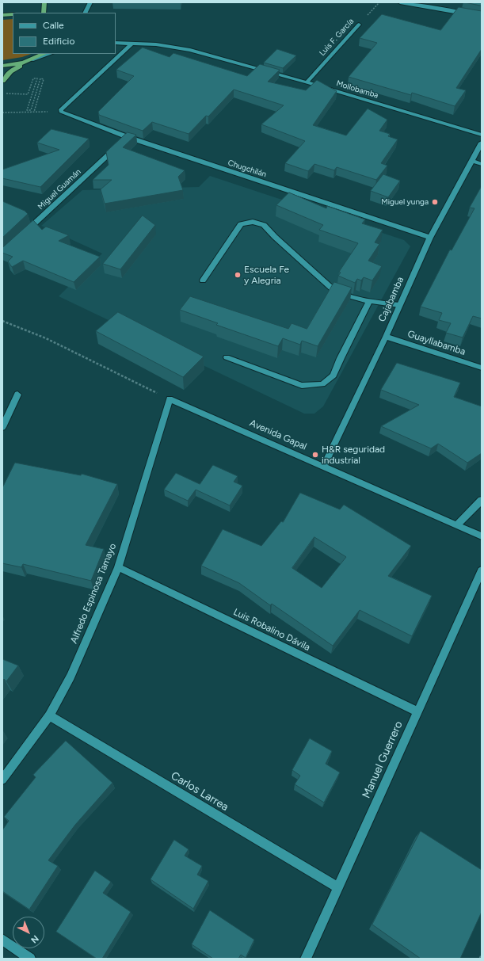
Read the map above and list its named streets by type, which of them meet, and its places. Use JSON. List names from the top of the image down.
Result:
{
  "streets": {
    "street": [
      "Luis F. García",
      "Mollobamba",
      "Chugchilán",
      "Miguel Guamán",
      "Cajabamba",
      "Guayllabamba",
      "Avenida Gapal",
      "Alfredo Espinosa Tamayo",
      "Luis Robalino Dávila",
      "Manuel Guerrero",
      "Carlos Larrea"
    ]
  },
  "crossings": [
    ["Luis F. García", "Mollobamba"],
    ["Chugchilán", "Miguel Guamán"],
    ["Chugchilán", "Cajabamba"],
    ["Cajabamba", "Guayllabamba"],
    ["Cajabamba", "Avenida Gapal"],
    ["Avenida Gapal", "Alfredo Espinosa Tamayo"],
    ["Alfredo Espinosa Tamayo", "Luis Robalino Dávila"],
    ["Alfredo Espinosa Tamayo", "Carlos Larrea"],
    ["Luis Robalino Dávila", "Manuel Guerrero"],
    ["Manuel Guerrero", "Carlos Larrea"]
  ],
  "places": ["Miguel yunga", "Escuela Fe y Alegria", "H&R seguridad industrial"],
  "legend": ["Calle", "Edificio"],
  "north": "bottom right"
}
